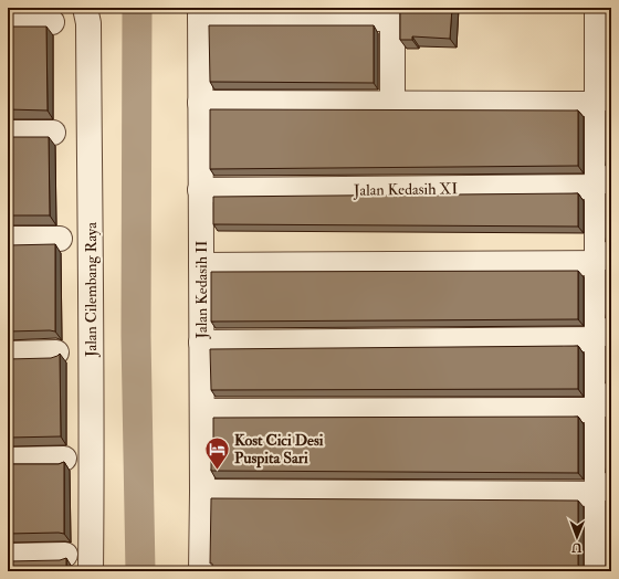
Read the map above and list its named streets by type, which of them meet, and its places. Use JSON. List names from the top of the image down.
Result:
{
  "streets": {
    "street": ["Jalan Kedasih XI", "Jalan Cilembang Raya", "Jalan Kedasih II"]
  },
  "crossings": [
    ["Jalan Kedasih XI", "Jalan Kedasih II"]
  ],
  "places": {
    "hotel": ["Kost Cici Desi Puspita Sari"]
  },
  "north": "bottom"
}
